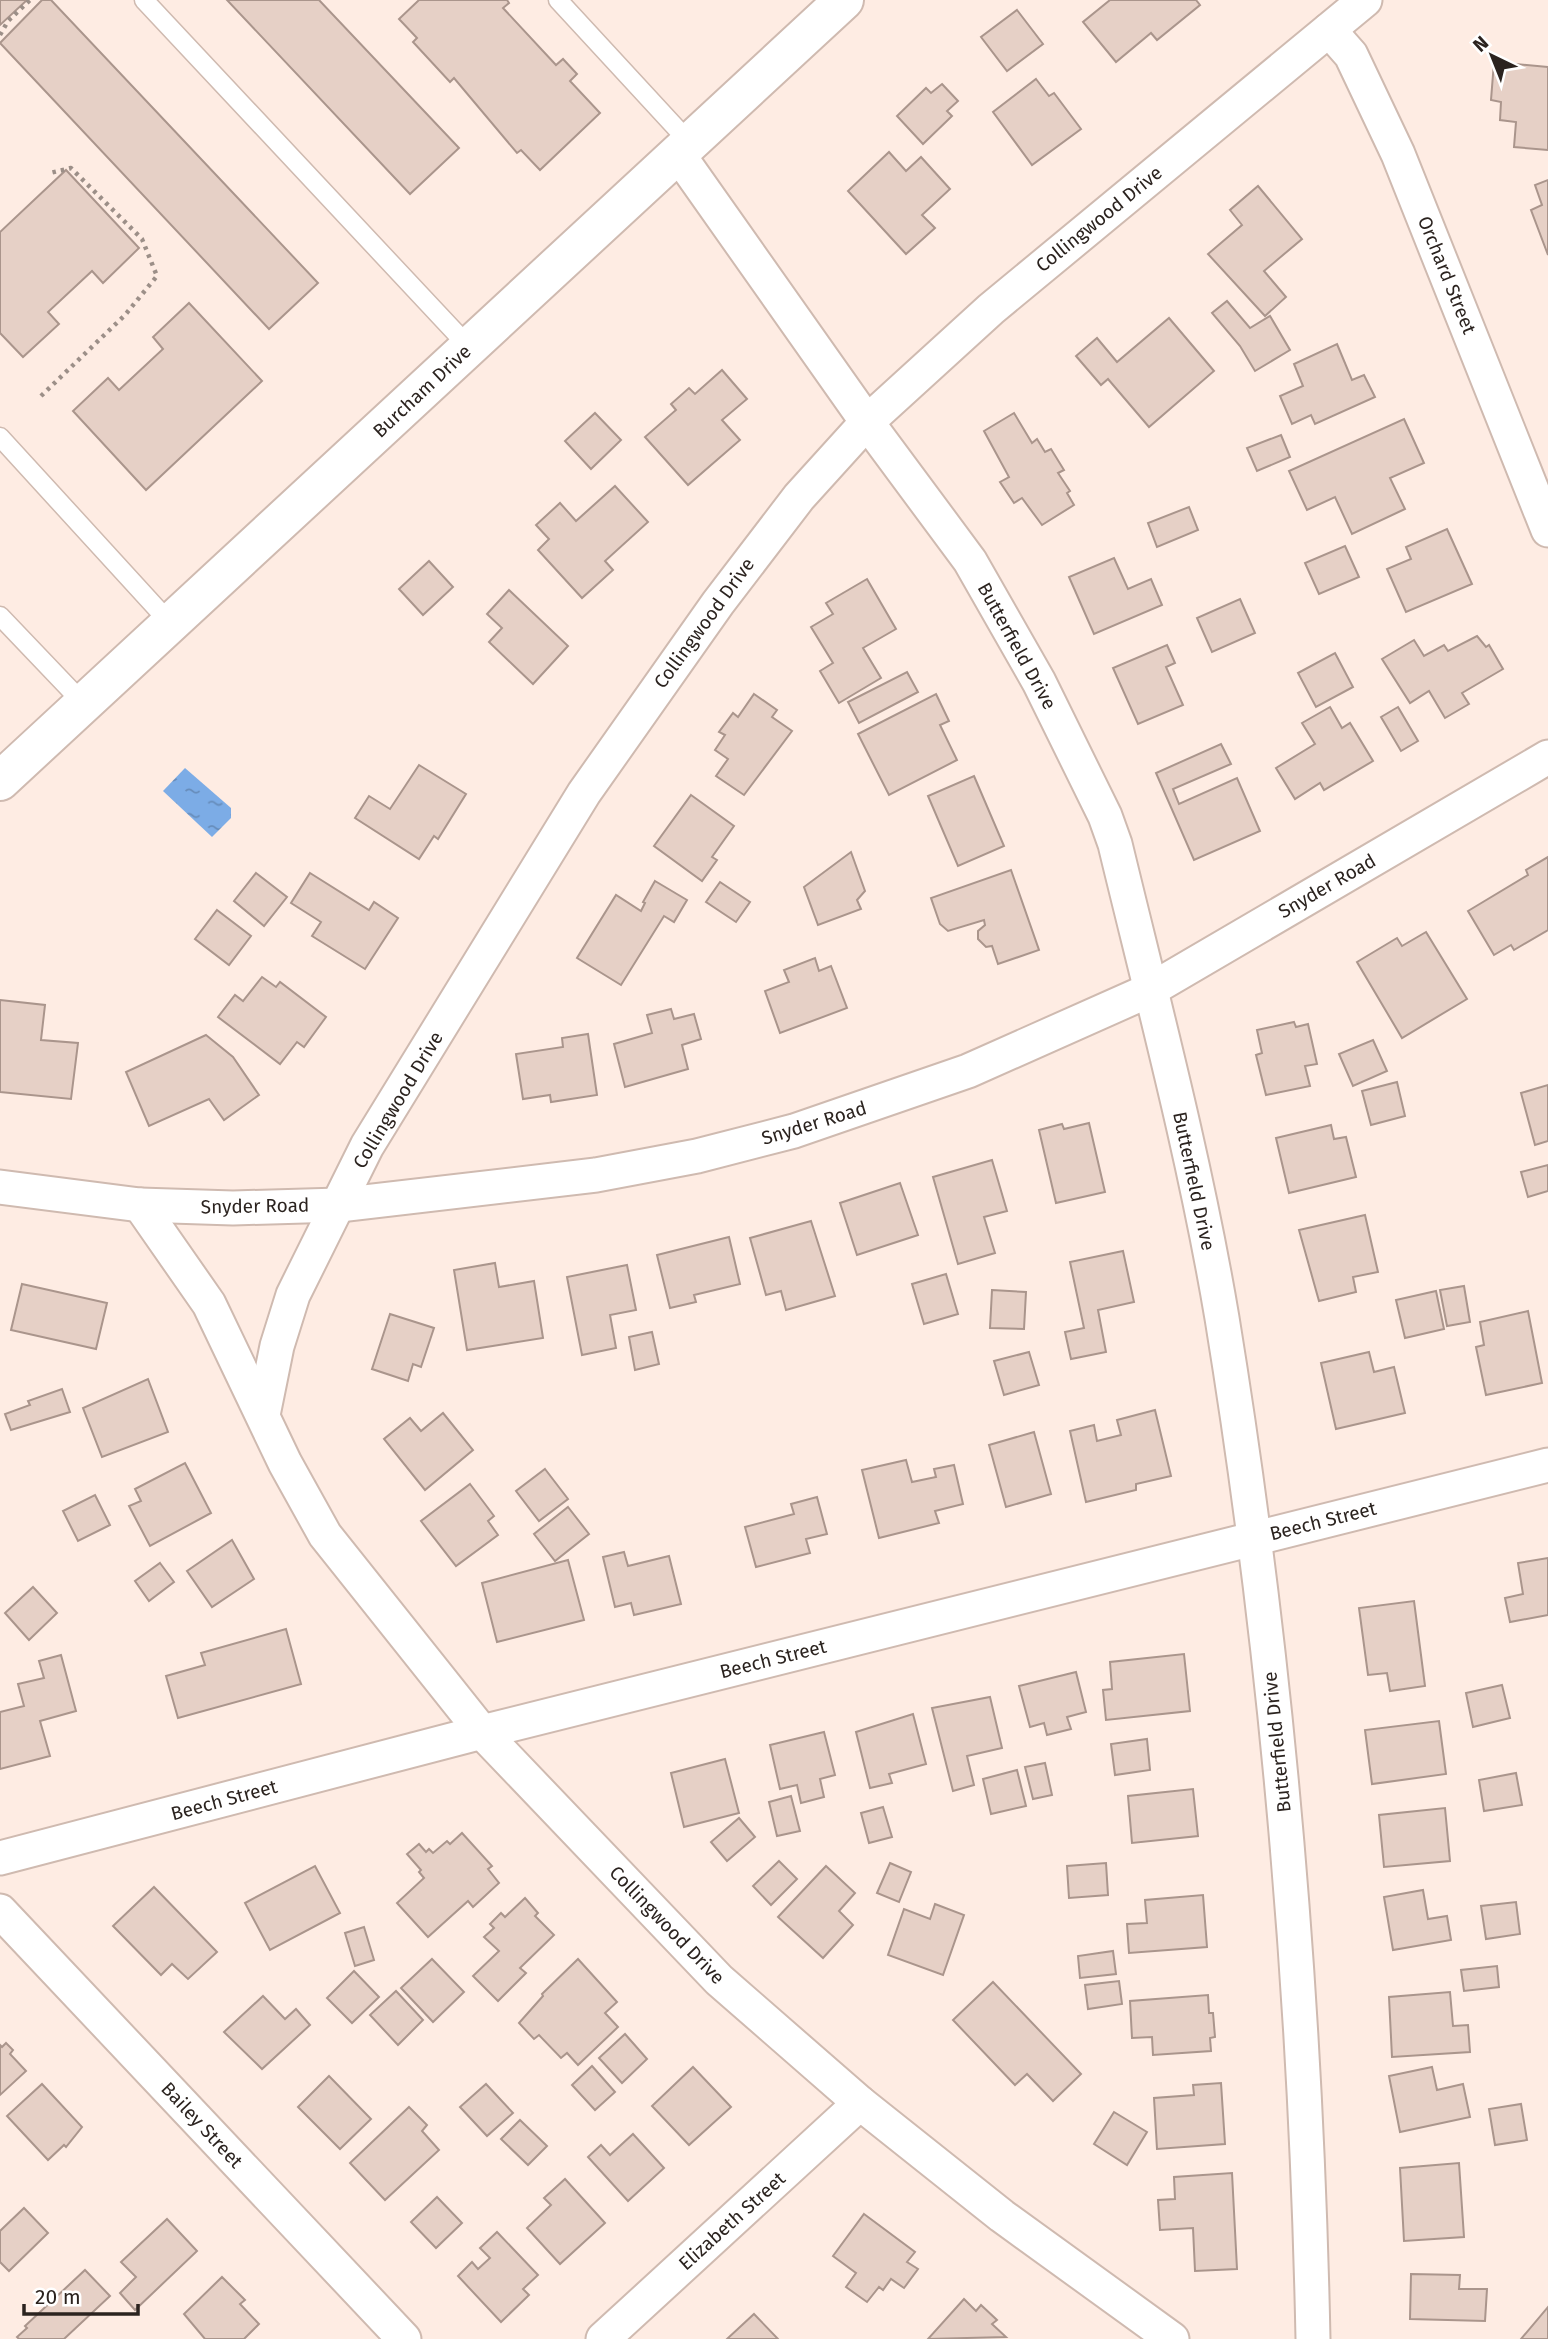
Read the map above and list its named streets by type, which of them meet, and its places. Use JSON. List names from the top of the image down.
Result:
{
  "streets": {
    "street": [
      "Collingwood Drive",
      "Orchard Street",
      "Burcham Drive",
      "Butterfield Drive",
      "Snyder Road",
      "Beech Street",
      "Bailey Street",
      "Elizabeth Street"
    ]
  },
  "crossings": [
    ["Collingwood Drive", "Orchard Street"],
    ["Collingwood Drive", "Butterfield Drive"],
    ["Collingwood Drive", "Snyder Road"],
    ["Collingwood Drive", "Beech Street"],
    ["Collingwood Drive", "Elizabeth Street"],
    ["Burcham Drive", "Butterfield Drive"],
    ["Butterfield Drive", "Snyder Road"],
    ["Butterfield Drive", "Beech Street"]
  ],
  "scale_bar": "20 m",
  "north": "top left"
}
